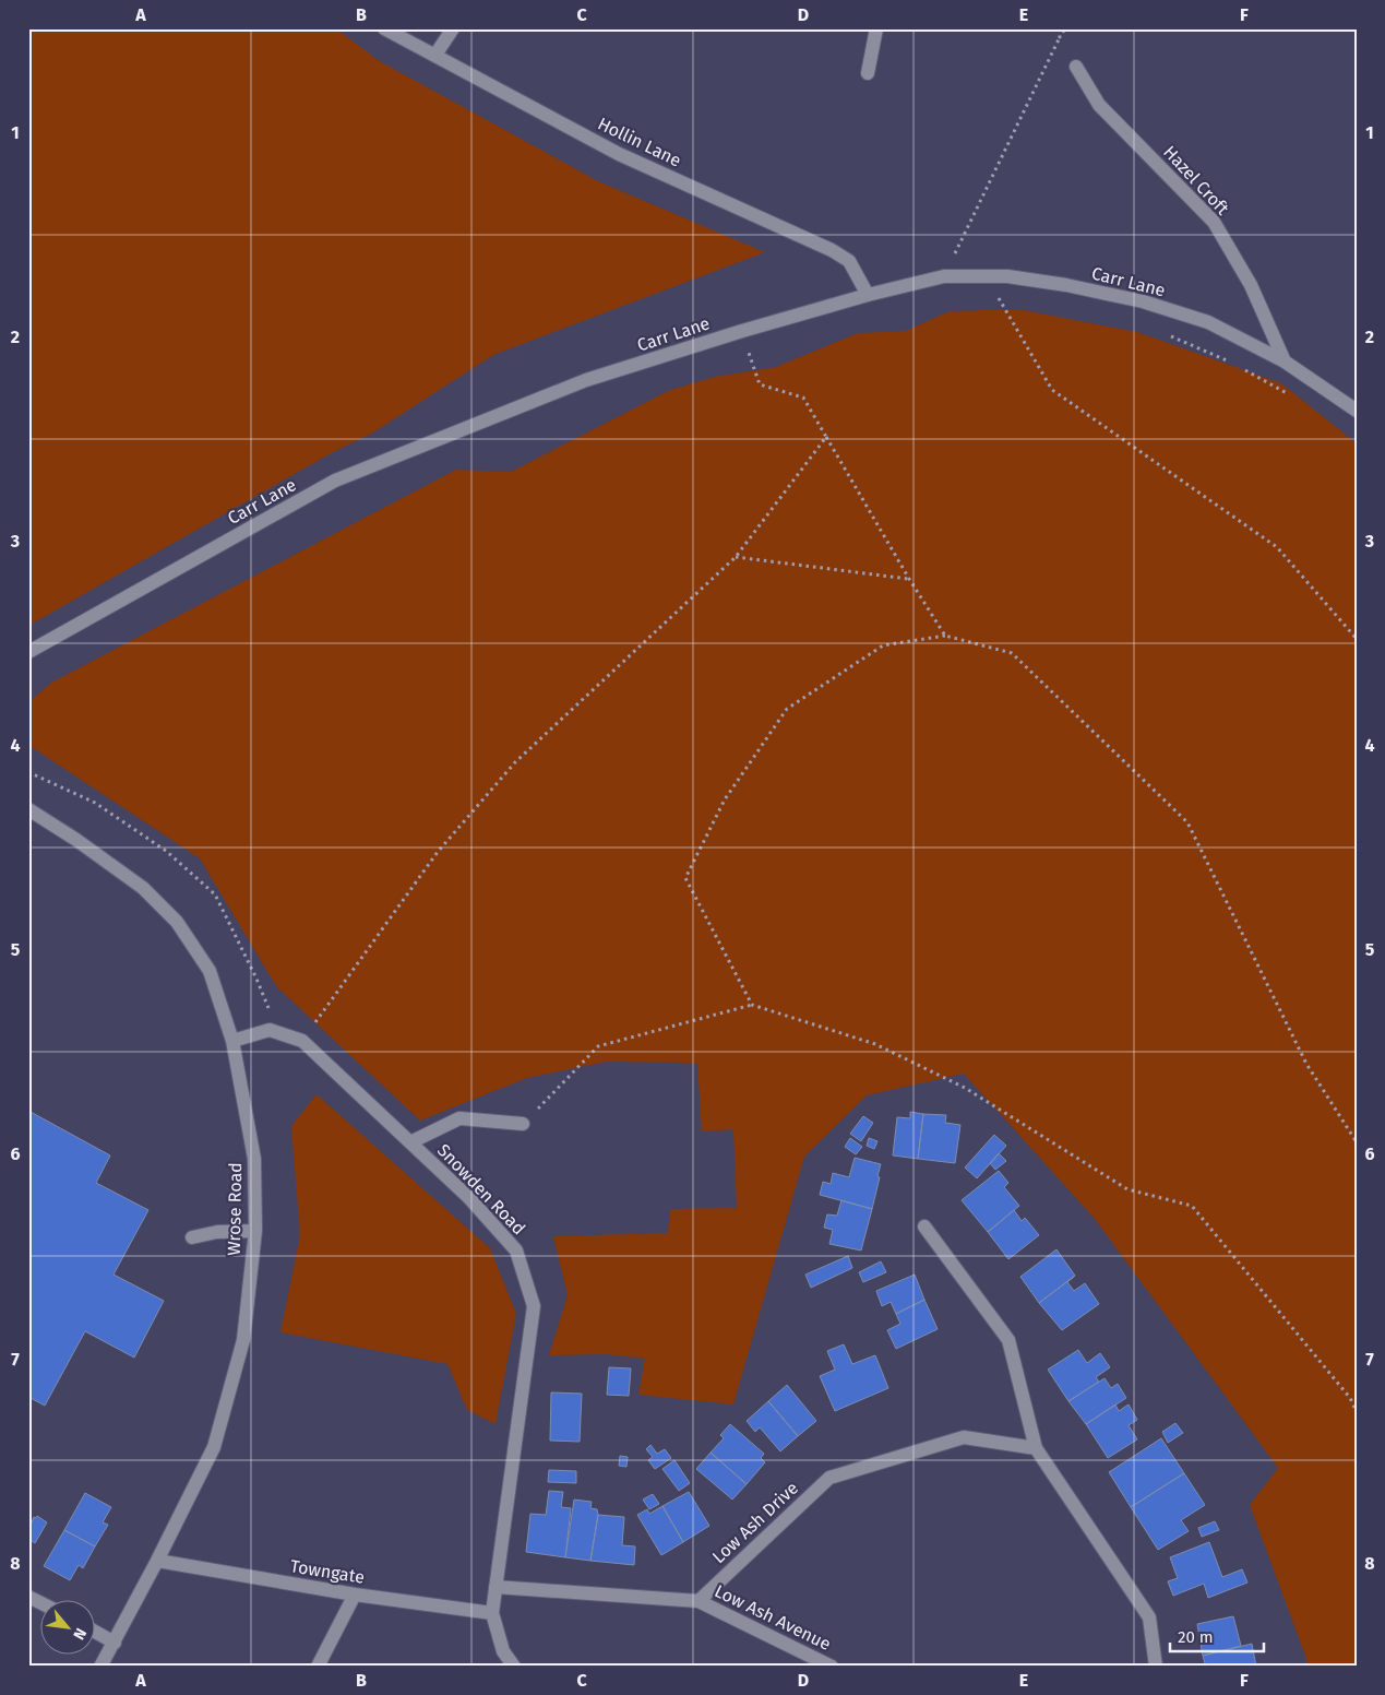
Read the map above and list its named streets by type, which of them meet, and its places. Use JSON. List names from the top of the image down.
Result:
{
  "streets": {
    "street": [
      "Hollin Lane",
      "Hazel Croft",
      "Carr Lane",
      "Snowden Road",
      "Wrose Road",
      "Low Ash Drive",
      "Towngate",
      "Low Ash Avenue"
    ]
  },
  "crossings": [
    ["Hollin Lane", "Carr Lane"],
    ["Hazel Croft", "Carr Lane"],
    ["Snowden Road", "Wrose Road"],
    ["Snowden Road", "Towngate"],
    ["Wrose Road", "Towngate"],
    ["Low Ash Drive", "Low Ash Avenue"]
  ],
  "scale_bar": "20 m",
  "north": "bottom right",
  "grid": {
    "columns": [
      "A",
      "B",
      "C",
      "D",
      "E",
      "F"
    ],
    "rows": [
      "1",
      "2",
      "3",
      "4",
      "5",
      "6",
      "7",
      "8"
    ]
  }
}
